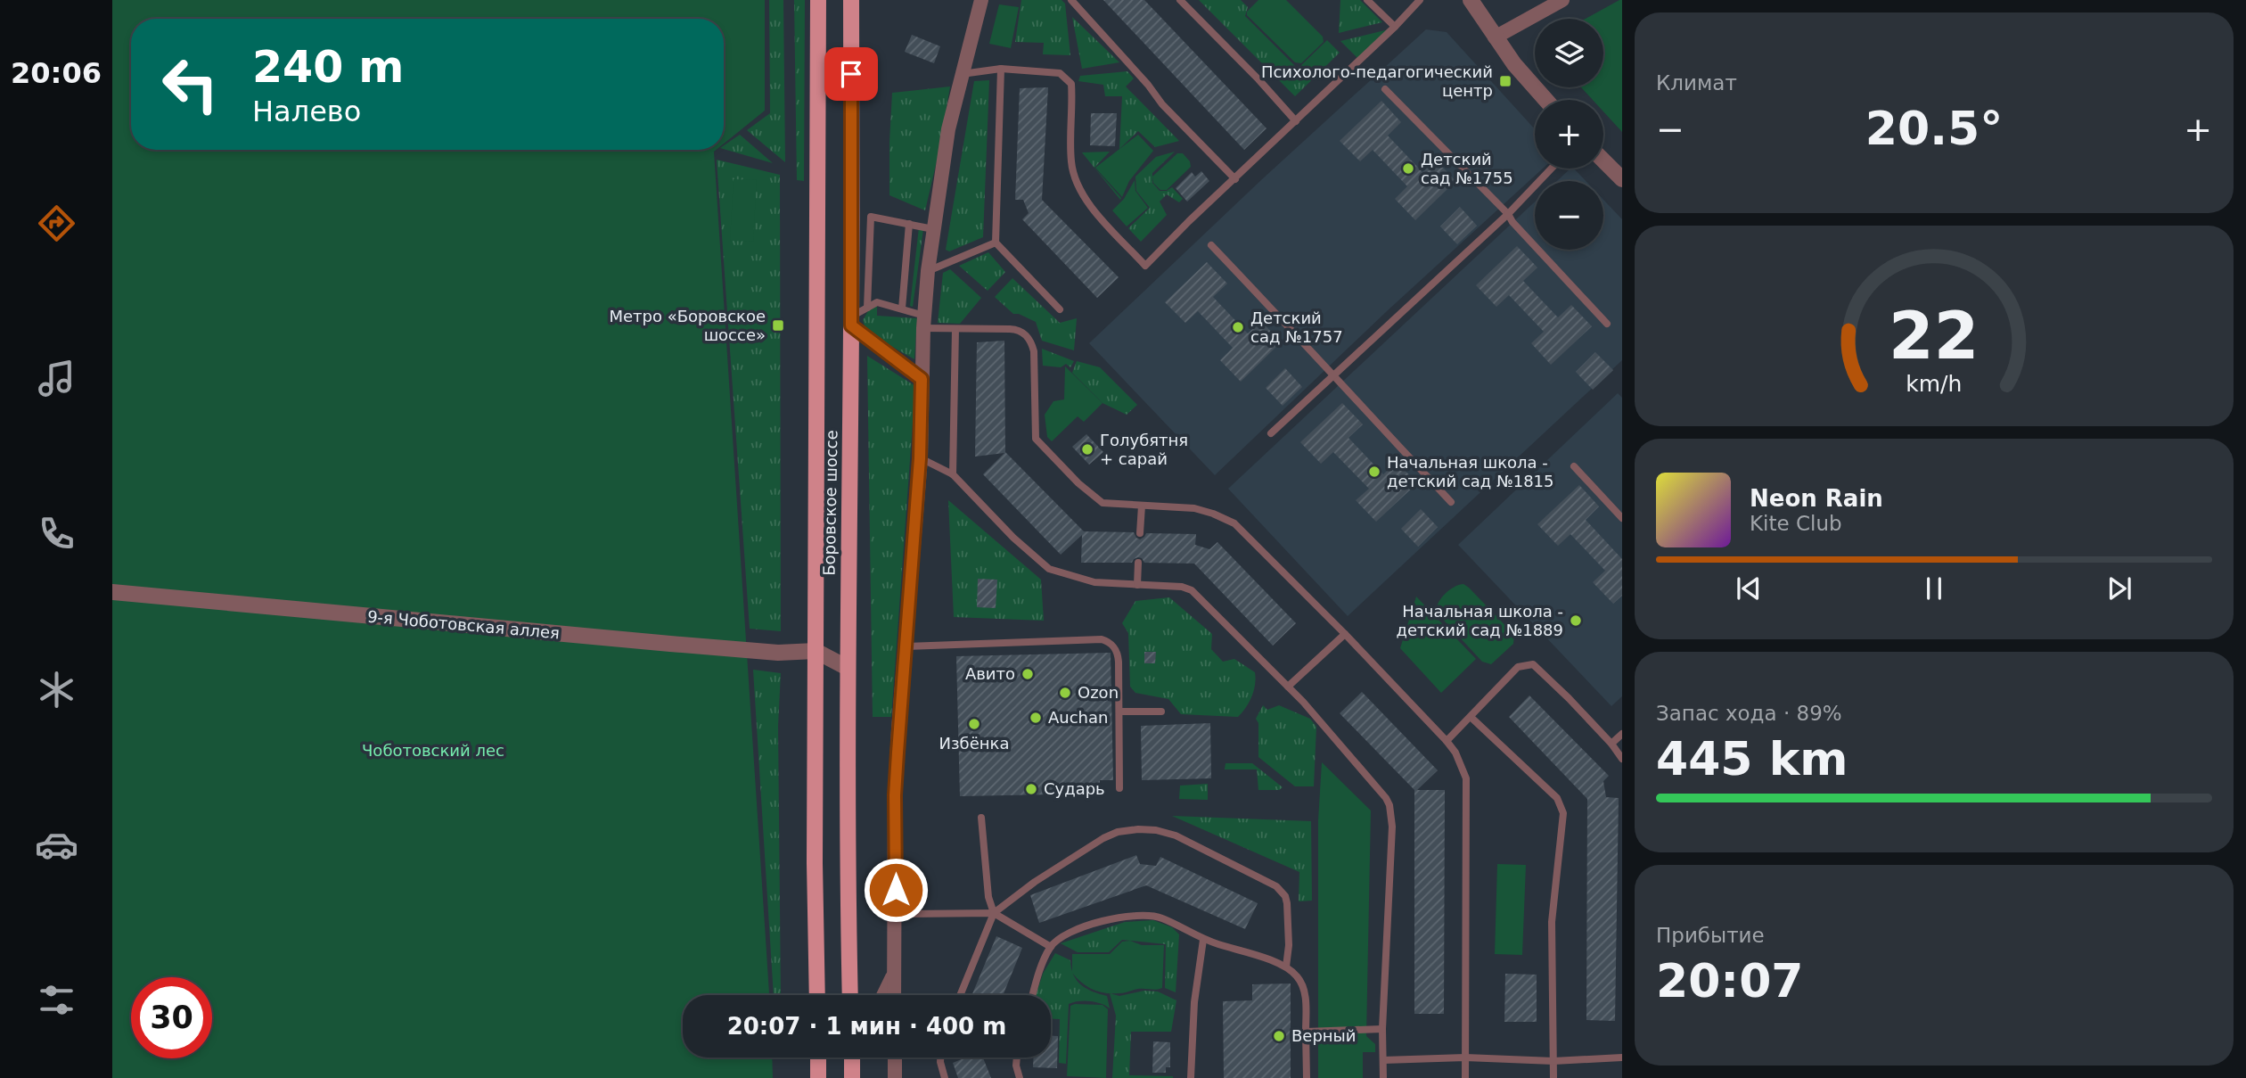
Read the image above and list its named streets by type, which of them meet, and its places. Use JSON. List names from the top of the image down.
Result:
{
  "streets": {
    "main road": ["Боровское шоссе"],
    "street": ["9-я Чоботовская аллея"]
  },
  "crossings": [
    ["Боровское шоссе", "9-я Чоботовская аллея"]
  ],
  "parks": ["Чоботовский лес"],
  "places": {
    "transit": ["Психолого-педагогический центр", "Метро «Боровское шоссе»"],
    "other": [
      "Детский сад №1755",
      "Детский сад №1757",
      "Голубятня + сарай",
      "Начальная школа - детский сад №1815",
      "Начальная школа - детский сад №1889",
      "Авито",
      "Ozon",
      "Auchan",
      "Избёнка",
      "Сударь",
      "Верный"
    ]
  },
  "page": {
    "tabs": "20:06",
    "tile": [
      "Климат",
      ["Запас хода · 89%", "445 km"],
      ["Прибытие", "20:07"]
    ],
    "map_buttons": ["+", "−"],
    "turn": ["240 m", "Налево"],
    "heat": ["−", "20.5°", "+"],
    "song": ["Neon Rain", "Kite Club"],
    "limit": "30",
    "trip": "20:07 · 1 мин · 400 m",
    "gauge": ["22", "km/h"]
  }
}
